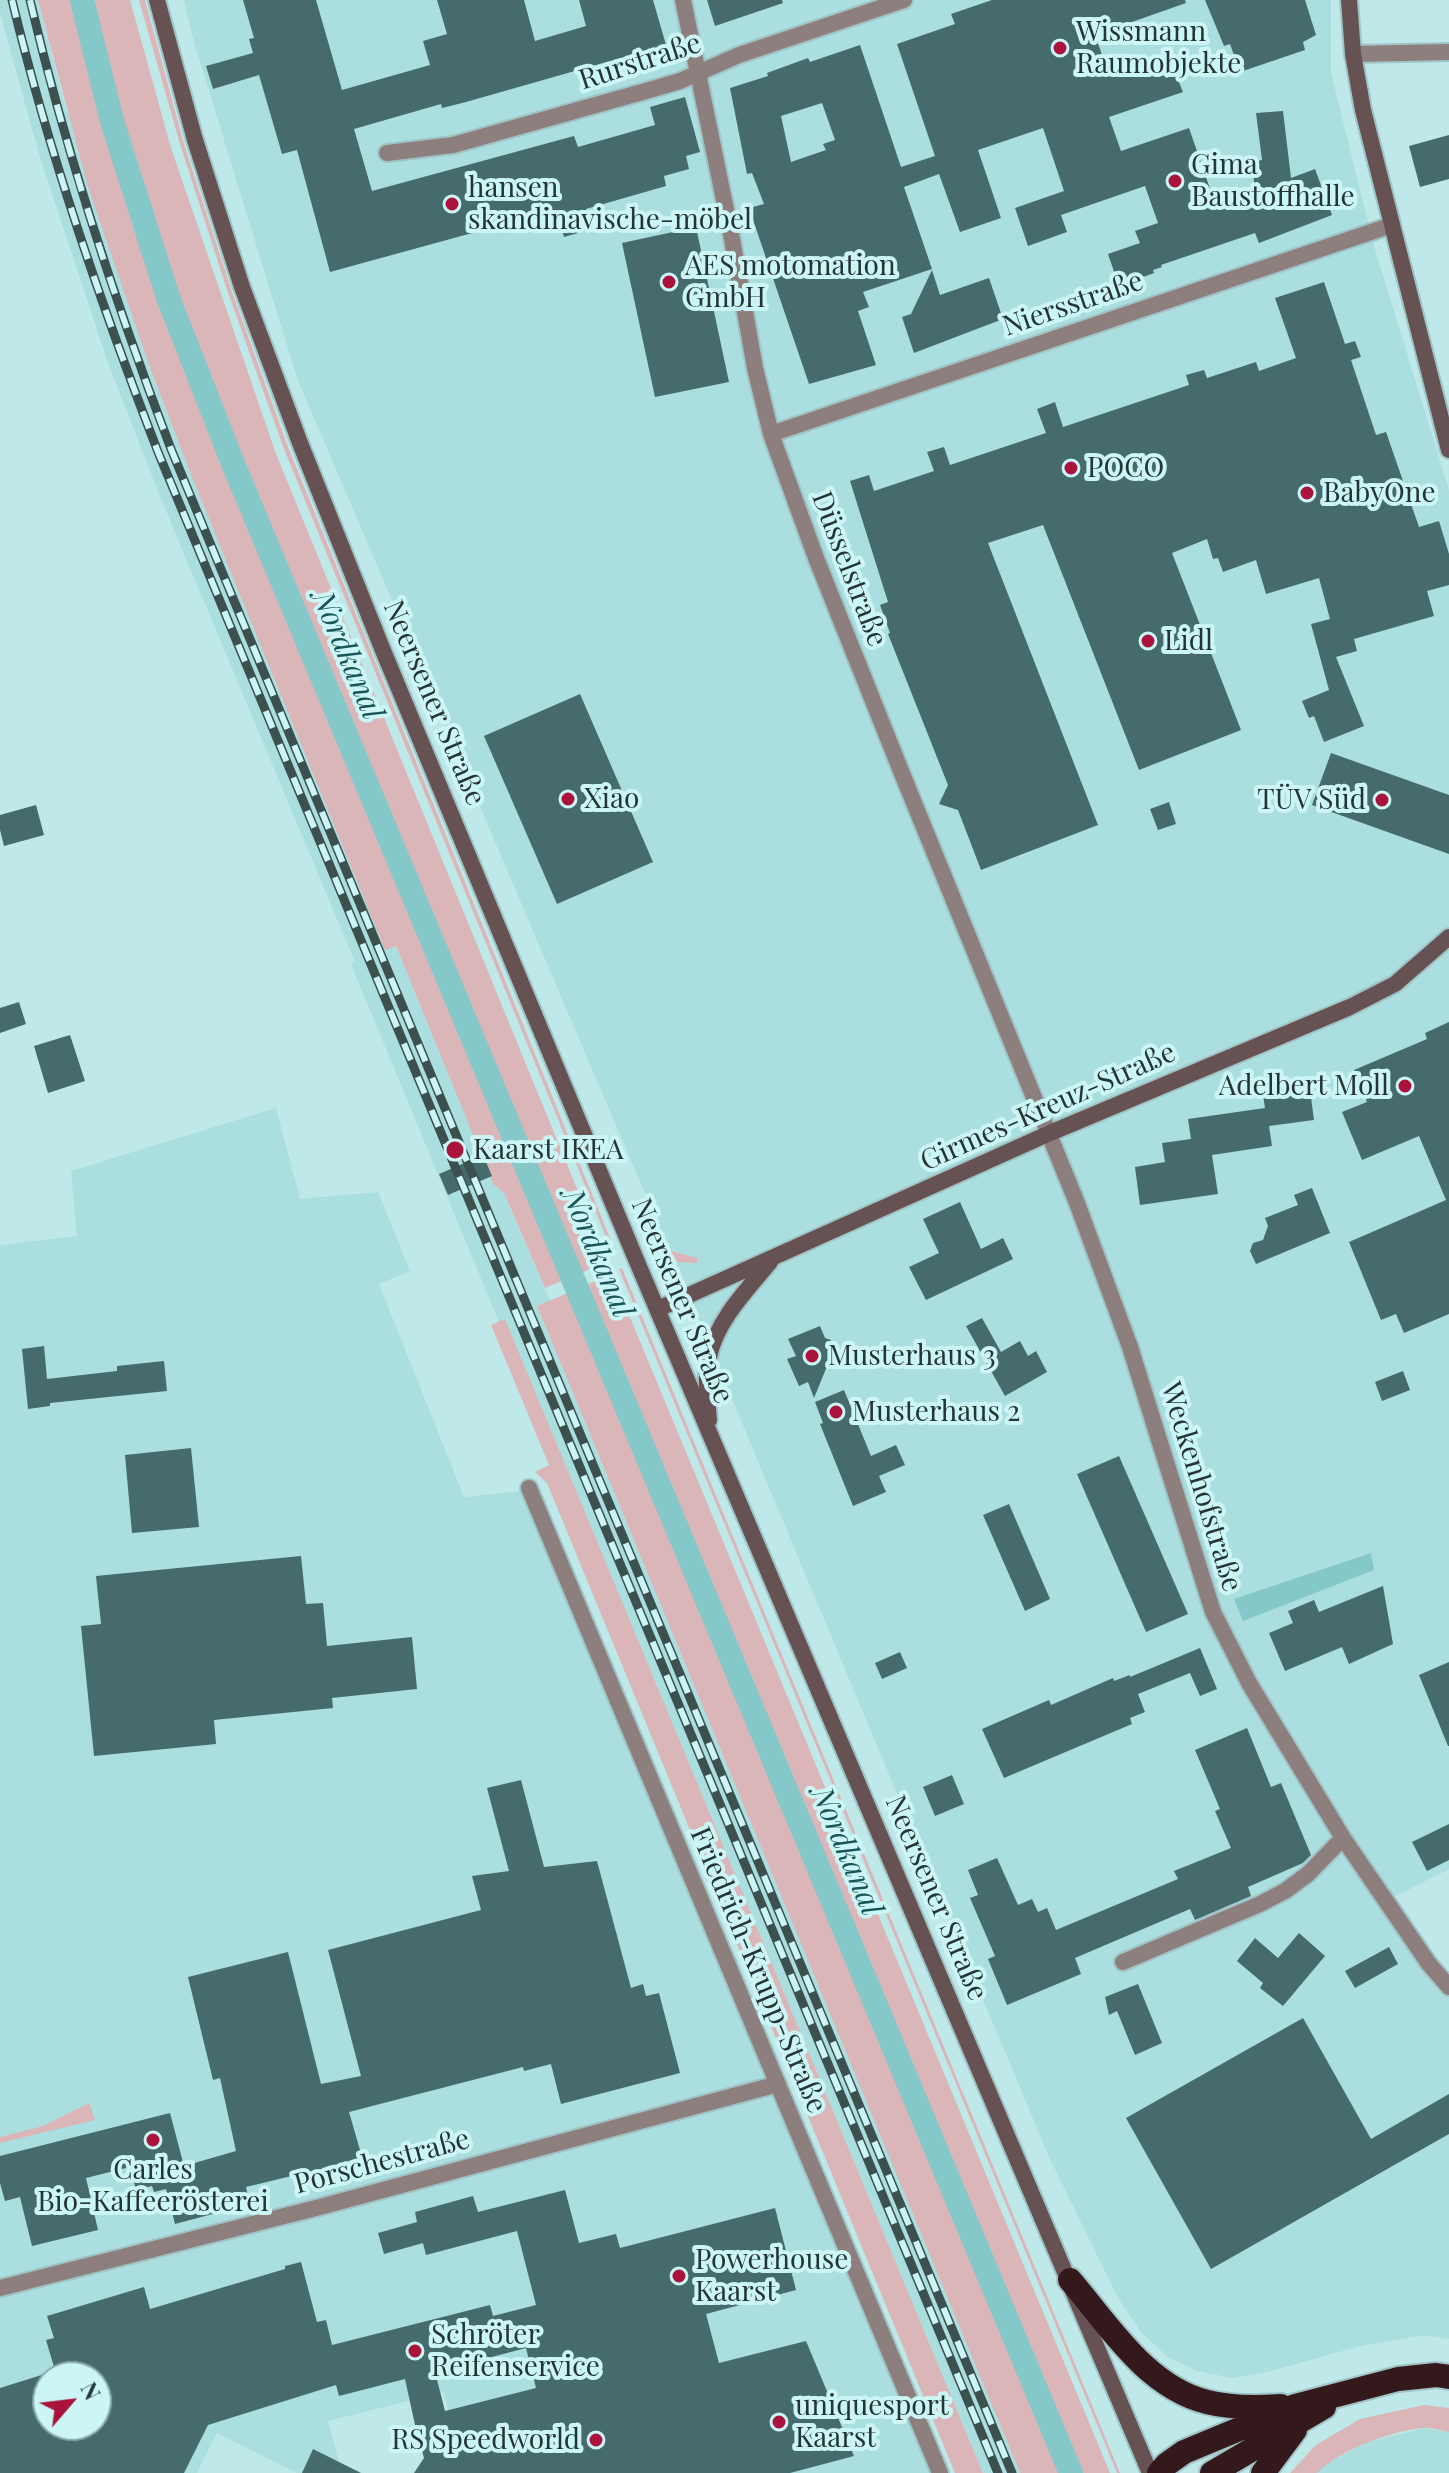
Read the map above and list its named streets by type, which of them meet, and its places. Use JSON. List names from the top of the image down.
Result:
{
  "streets": {
    "main road": ["Neersener Straße", "Girmes-Kreuz-Straße"],
    "street": [
      "Rurstraße",
      "Niersstraße",
      "Düsselstraße",
      "Weckenhofstraße",
      "Friedrich-Krupp-Straße",
      "Porschestraße"
    ]
  },
  "crossings": [
    ["Rurstraße", "Düsselstraße"],
    ["Niersstraße", "Düsselstraße"],
    ["Düsselstraße", "Girmes-Kreuz-Straße"],
    ["Düsselstraße", "Weckenhofstraße"],
    ["Neersener Straße", "Girmes-Kreuz-Straße"],
    ["Girmes-Kreuz-Straße", "Weckenhofstraße"],
    ["Friedrich-Krupp-Straße", "Porschestraße"]
  ],
  "water": ["Nordkanal"],
  "places": [
    "Wissmann Raumobjekte",
    "Gima Baustoffhalle",
    "hansen skandinavische-möbel",
    "AES motomation GmbH",
    "POCO",
    "BabyOne",
    "Lidl",
    "Xiao",
    "TÜV Süd",
    "Adelbert Moll",
    "Kaarst IKEA",
    "Musterhaus 3",
    "Musterhaus 2",
    "Carles Bio-Kaffeerösterei",
    "Powerhouse Kaarst",
    "Schröter Reifenservice",
    "uniquesport Kaarst",
    "RS Speedworld"
  ],
  "north": "top right"
}
